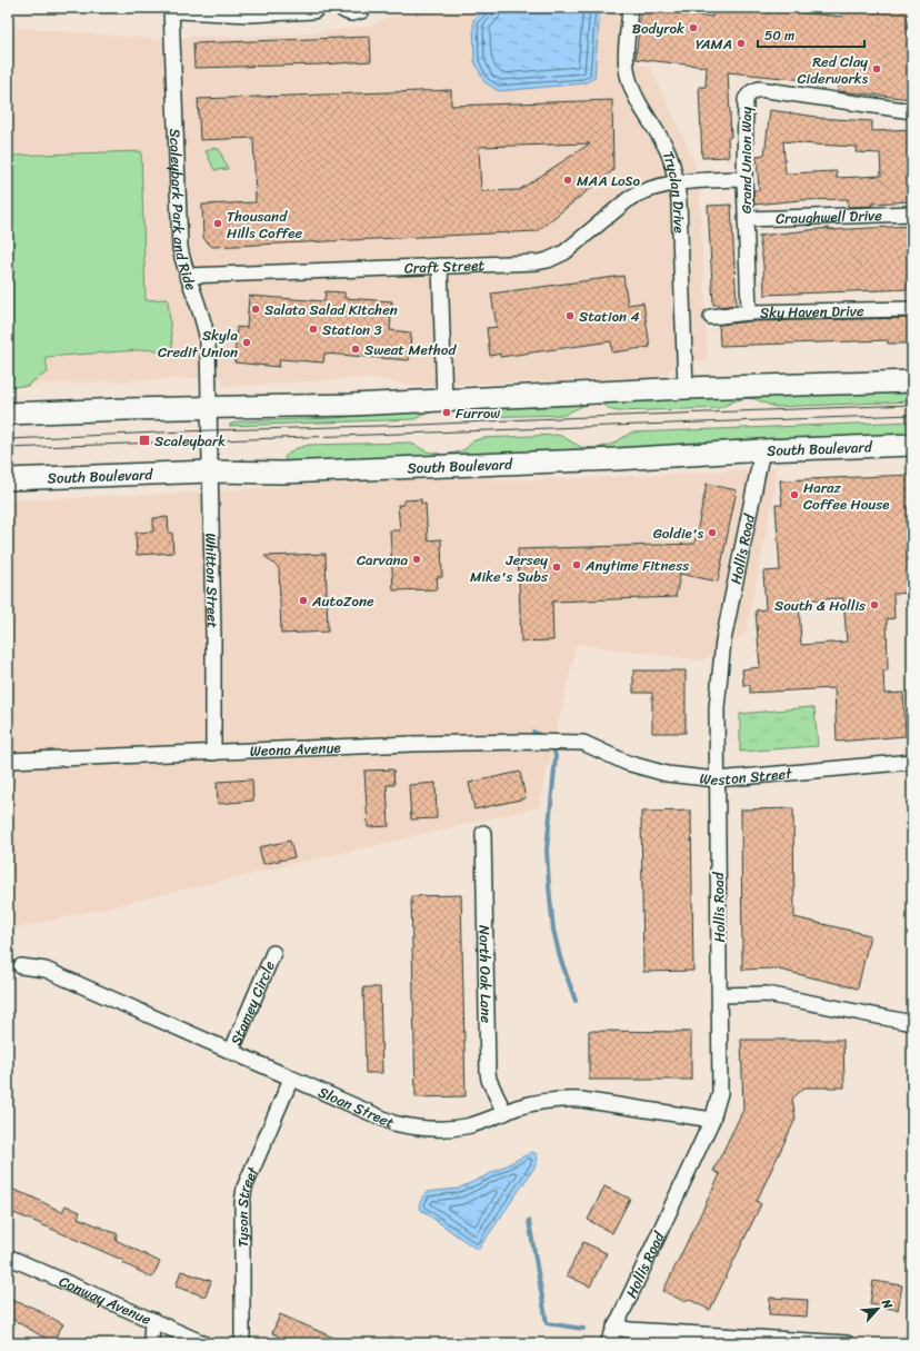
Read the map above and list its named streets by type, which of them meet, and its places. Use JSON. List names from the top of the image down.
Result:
{
  "streets": {
    "main road": ["South Boulevard"],
    "street": [
      "Grand Union Way",
      "Tryclan Drive",
      "Scaleybark Park and Ride",
      "Craughwell Drive",
      "Craft Street",
      "Sky Haven Drive",
      "Hollis Road",
      "Whitton Street",
      "Weona Avenue",
      "Weston Street",
      "North Oak Lane",
      "Stamey Circle",
      "Sloan Street",
      "Tyson Street",
      "Conway Avenue"
    ]
  },
  "crossings": [
    ["Grand Union Way", "Craughwell Drive"],
    ["Grand Union Way", "Craft Street"],
    ["Grand Union Way", "Sky Haven Drive"],
    ["Tryclan Drive", "Craft Street"],
    ["Scaleybark Park and Ride", "Craft Street"],
    ["Scaleybark Park and Ride", "Whitton Street"],
    ["South Boulevard", "Hollis Road"],
    ["South Boulevard", "Whitton Street"],
    ["Hollis Road", "Weston Street"],
    ["Hollis Road", "Sloan Street"],
    ["Whitton Street", "Weona Avenue"],
    ["Weona Avenue", "Weston Street"],
    ["North Oak Lane", "Sloan Street"],
    ["Stamey Circle", "Sloan Street"],
    ["Sloan Street", "Tyson Street"]
  ],
  "places": {
    "other": [
      "Bodyrok",
      "YAMA",
      "Red Clay Ciderworks",
      "MAA LoSo",
      "Thousand Hills Coffee",
      "Salata Salad Kitchen",
      "Station 4",
      "Station 3",
      "Skyla Credit Union",
      "Sweat Method",
      "Furrow",
      "Haraz Coffee House",
      "Goldie's",
      "Carvana",
      "Anytime Fitness",
      "Jersey Mike's Subs",
      "AutoZone",
      "South & Hollis"
    ],
    "transit": ["Scaleybark"]
  },
  "scale_bar": "50 m",
  "north": "top right"
}
